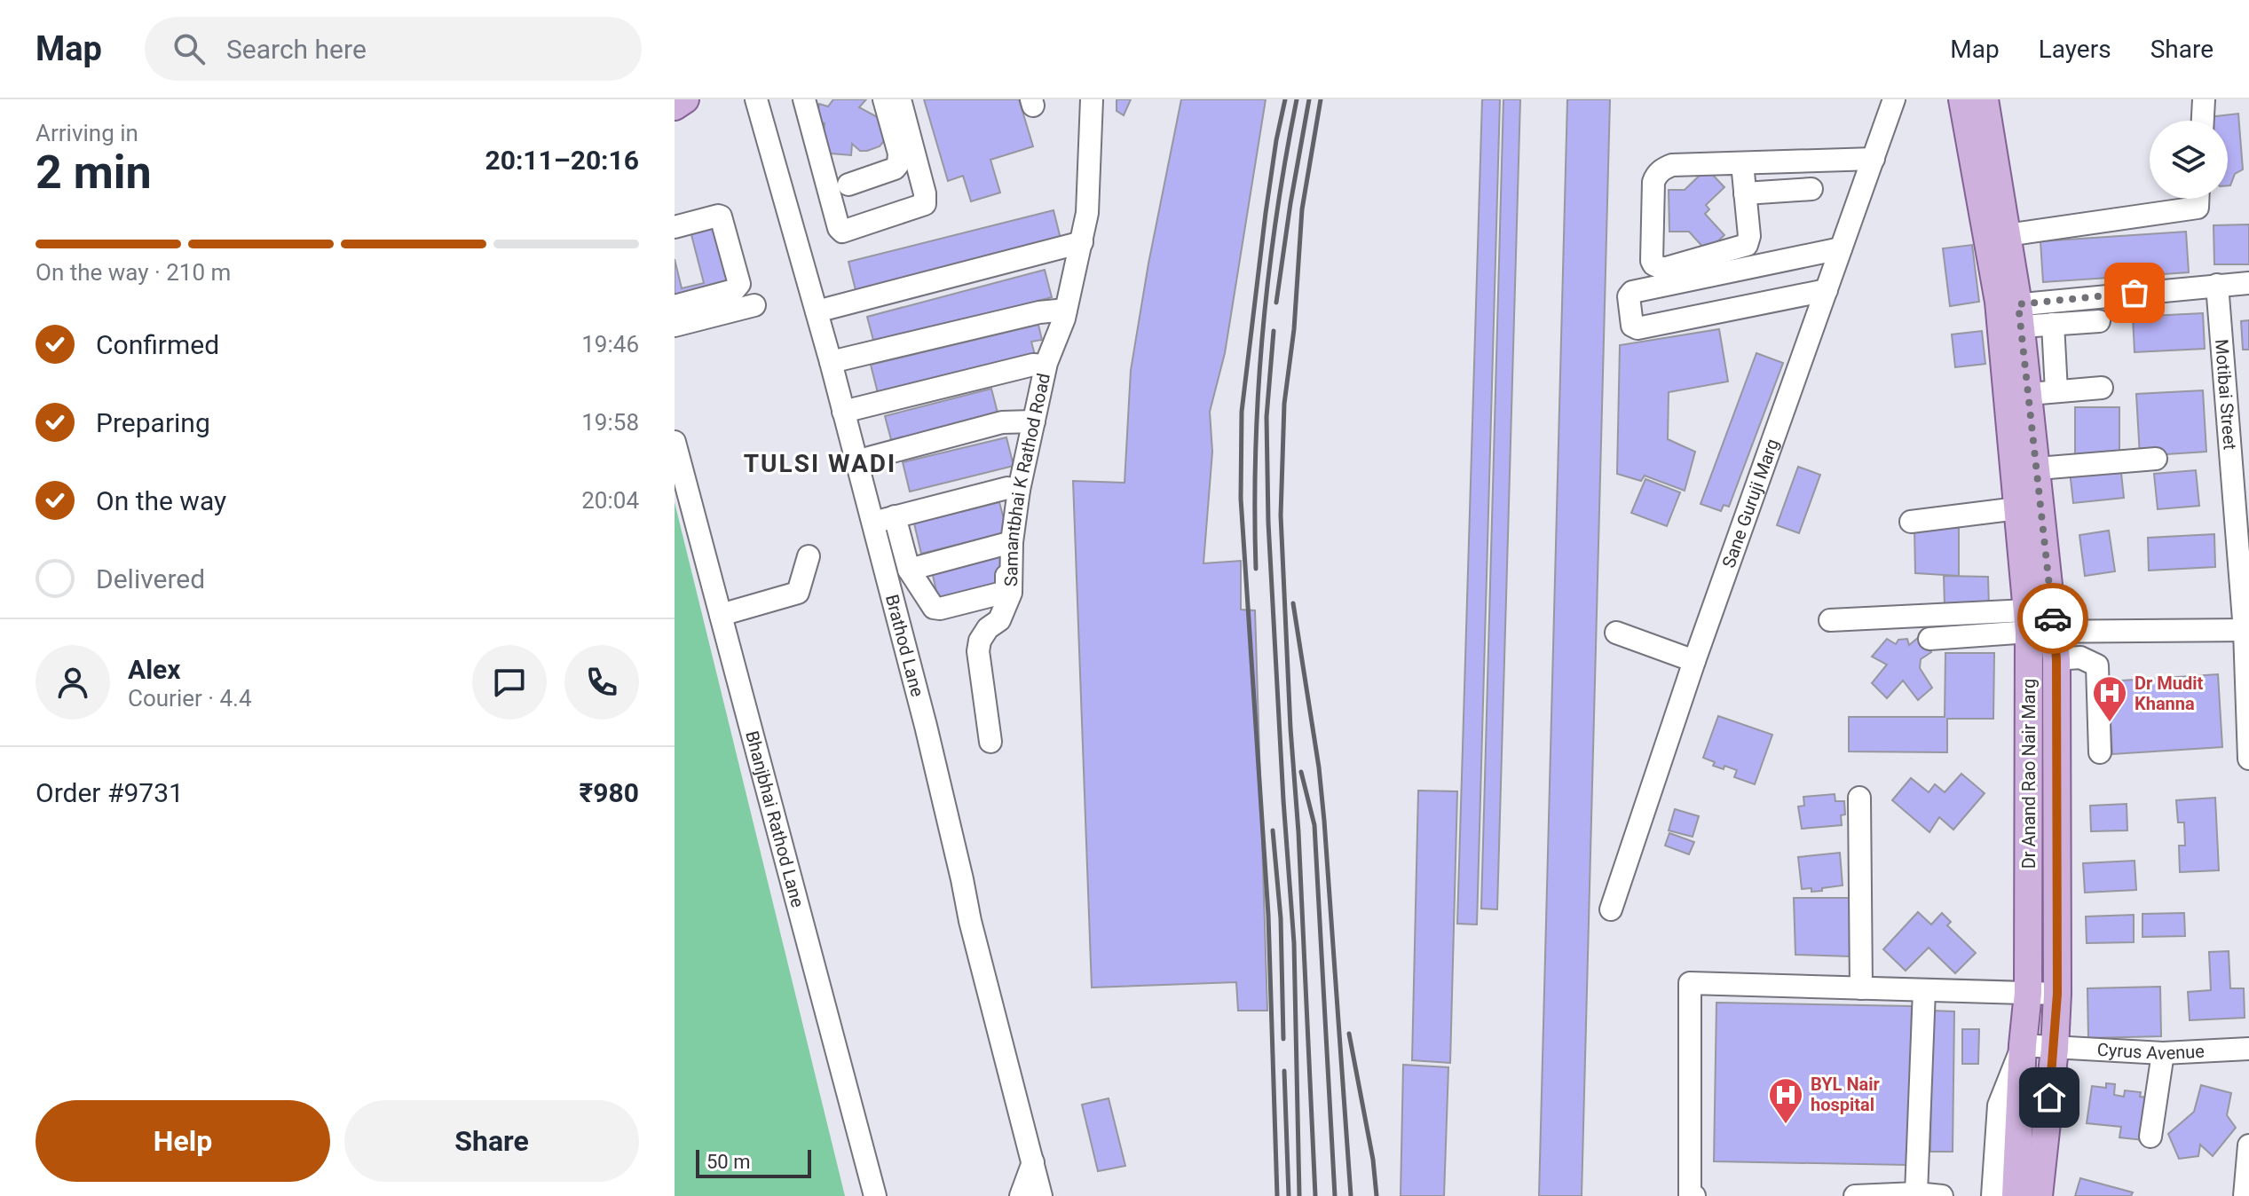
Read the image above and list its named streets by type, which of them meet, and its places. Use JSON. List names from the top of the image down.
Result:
{
  "streets": {
    "main road": ["Dr Anand Rao Nair Marg"],
    "street": [
      "Motibai Street",
      "Samantbhai K Rathod Road",
      "Sane Guruji Marg",
      "Brathod Lane",
      "Bhanjbhai Rathod Lane",
      "Cyrus Avenue"
    ]
  },
  "crossings": [
    ["Dr Anand Rao Nair Marg", "Cyrus Avenue"]
  ],
  "districts": ["TULSI WADI"],
  "places": {
    "hospital": ["Dr Mudit Khanna", "BYL Nair hospital"]
  },
  "scale_bar": "50 m",
  "page": {
    "header": "Map",
    "search": "Search here",
    "nav": ["Map", "Layers", "Share"],
    "heading": ["2 min", "Arriving in", "20:11–20:16"],
    "panel": [
      "Alex",
      "Courier · 4.4",
      "Order #9731",
      "₹980"
    ],
    "bar": "On the way · 210 m",
    "list": [
      ["Confirmed", "19:46"],
      ["Preparing", "19:58"],
      ["On the way", "20:04"],
      "Delivered"
    ],
    "buttons": ["Help", "Share"],
    "scale": "50 m"
  }
}
